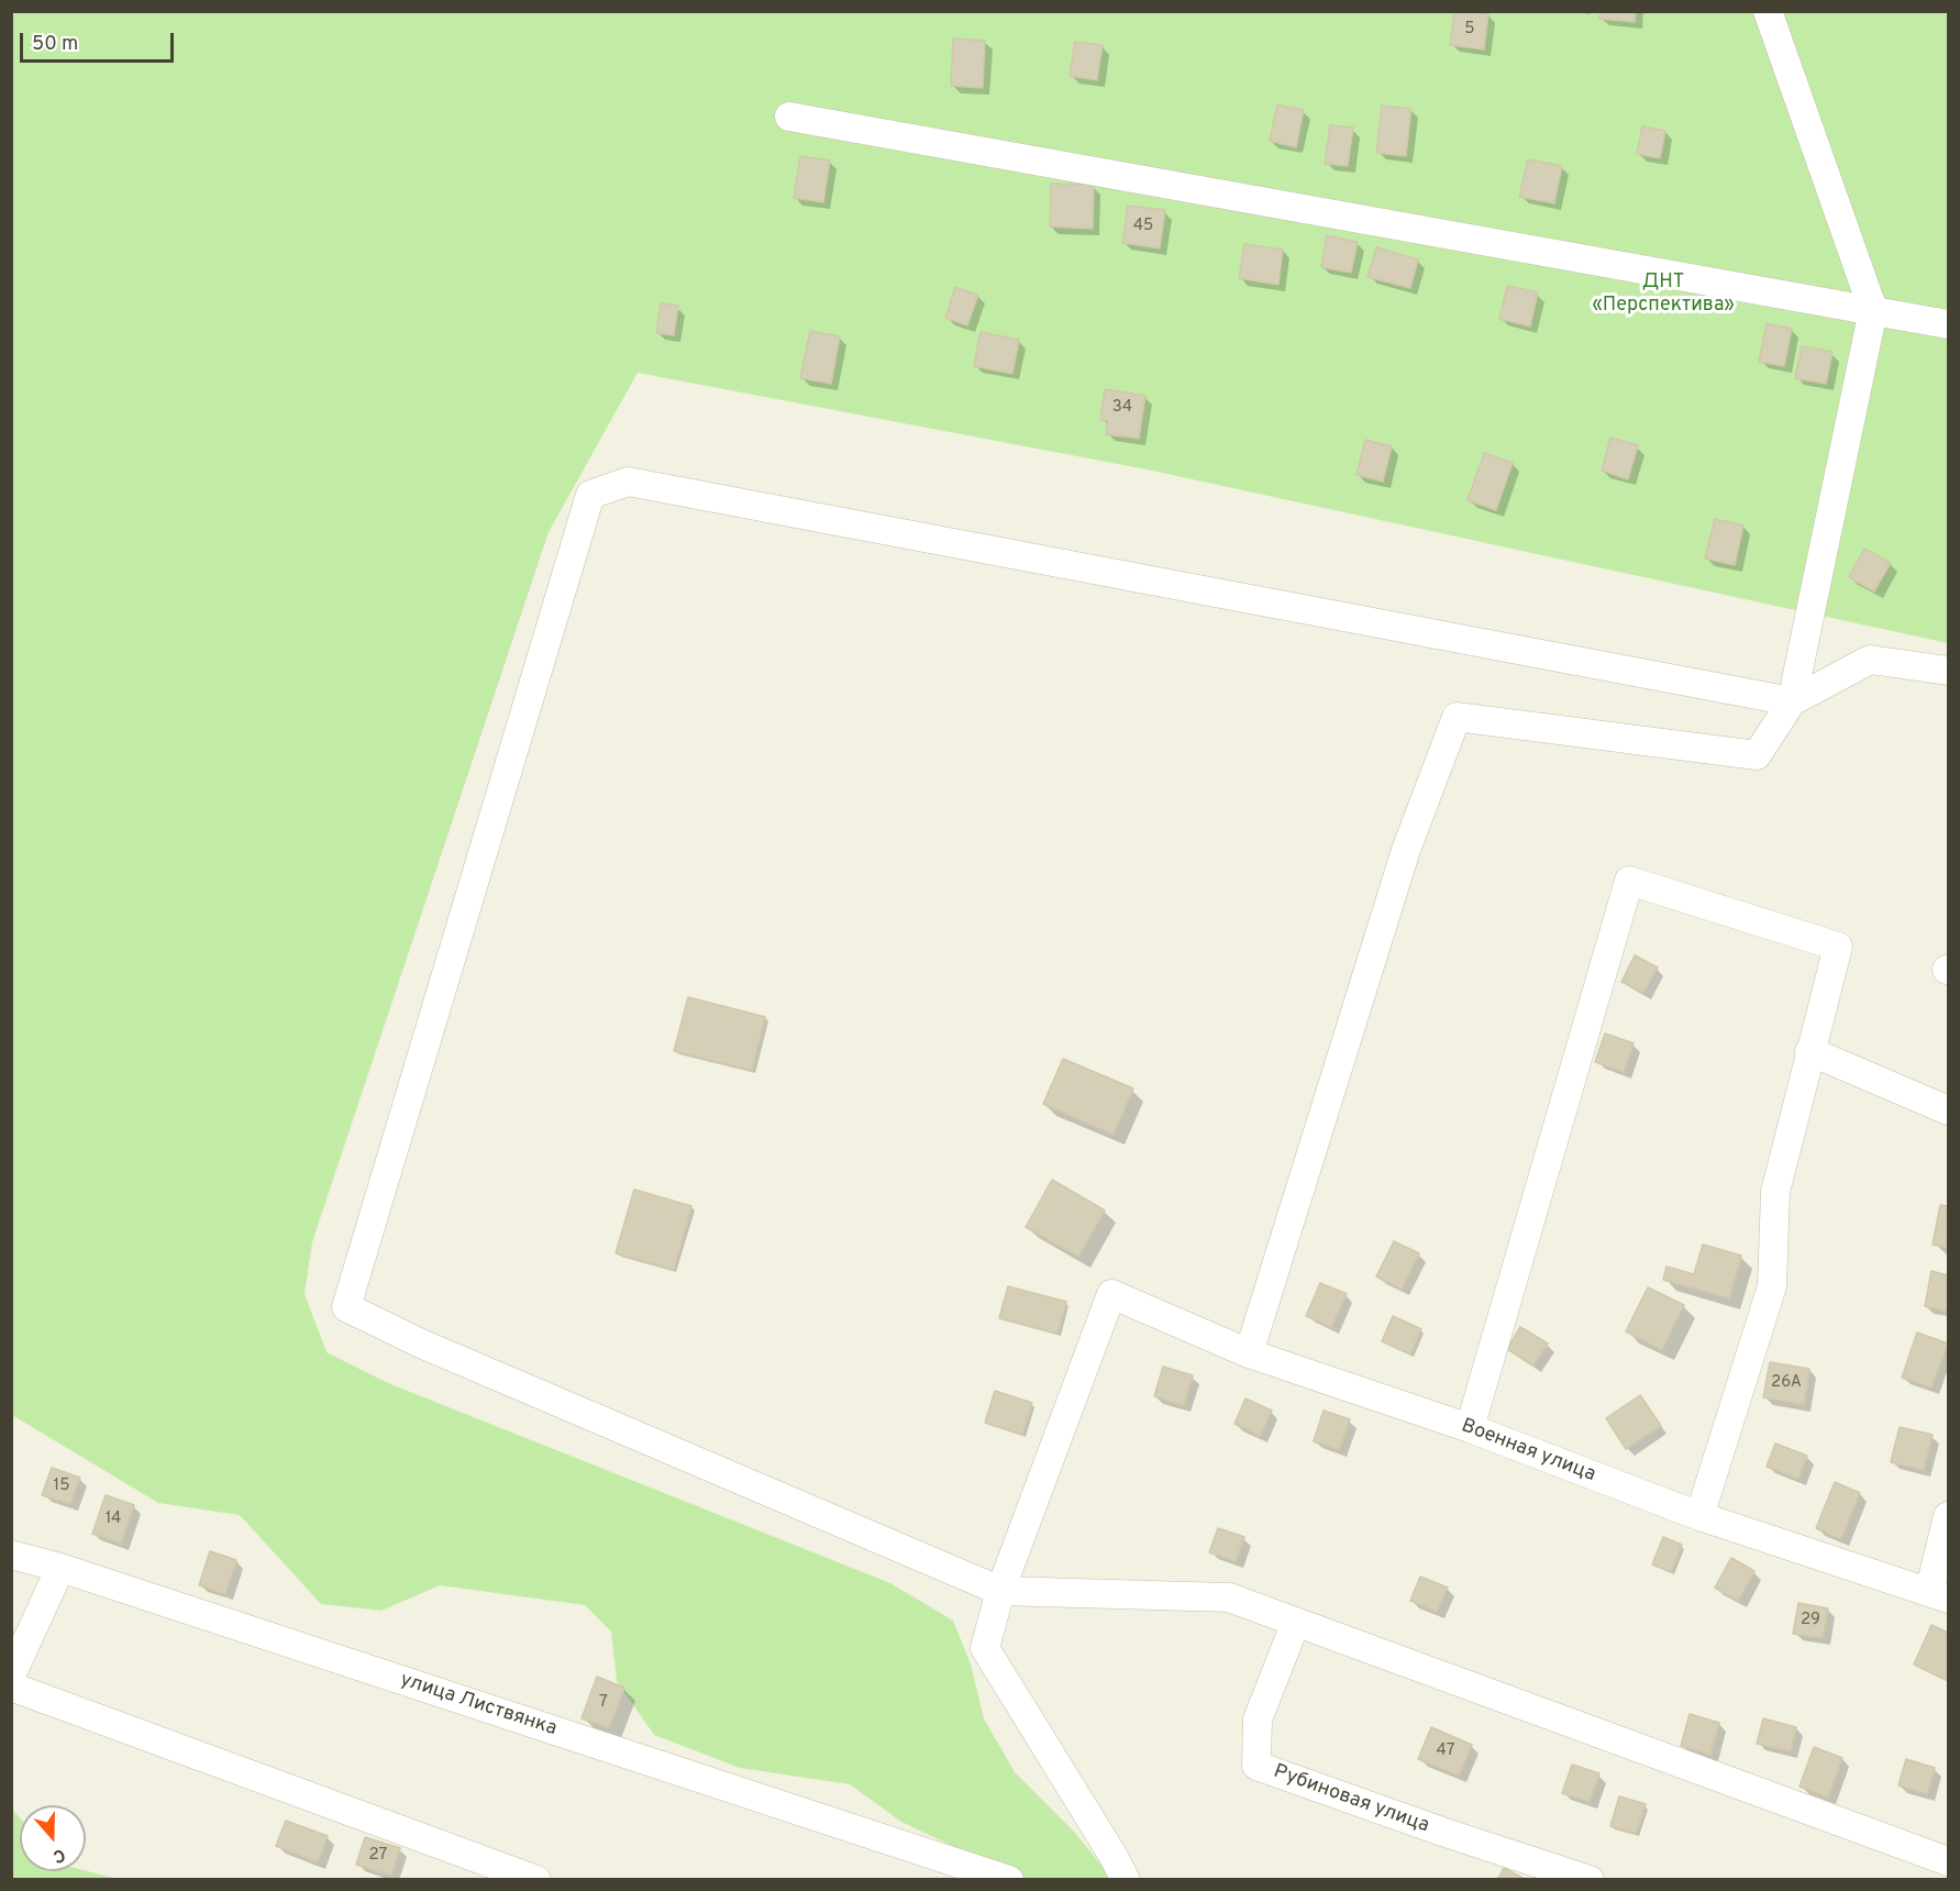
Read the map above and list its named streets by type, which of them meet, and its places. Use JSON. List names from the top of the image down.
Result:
{
  "streets": {
    "street": ["Военная улица", "улица Листвянка", "Рубиновая улица"]
  },
  "parks": ["ДНТ «Перспектива»"],
  "house_numbers": [
    "5",
    "45",
    "34",
    "26А",
    "15",
    "14",
    "29",
    "7",
    "47",
    "27"
  ],
  "scale_bar": "50 m",
  "north": "bottom"
}
